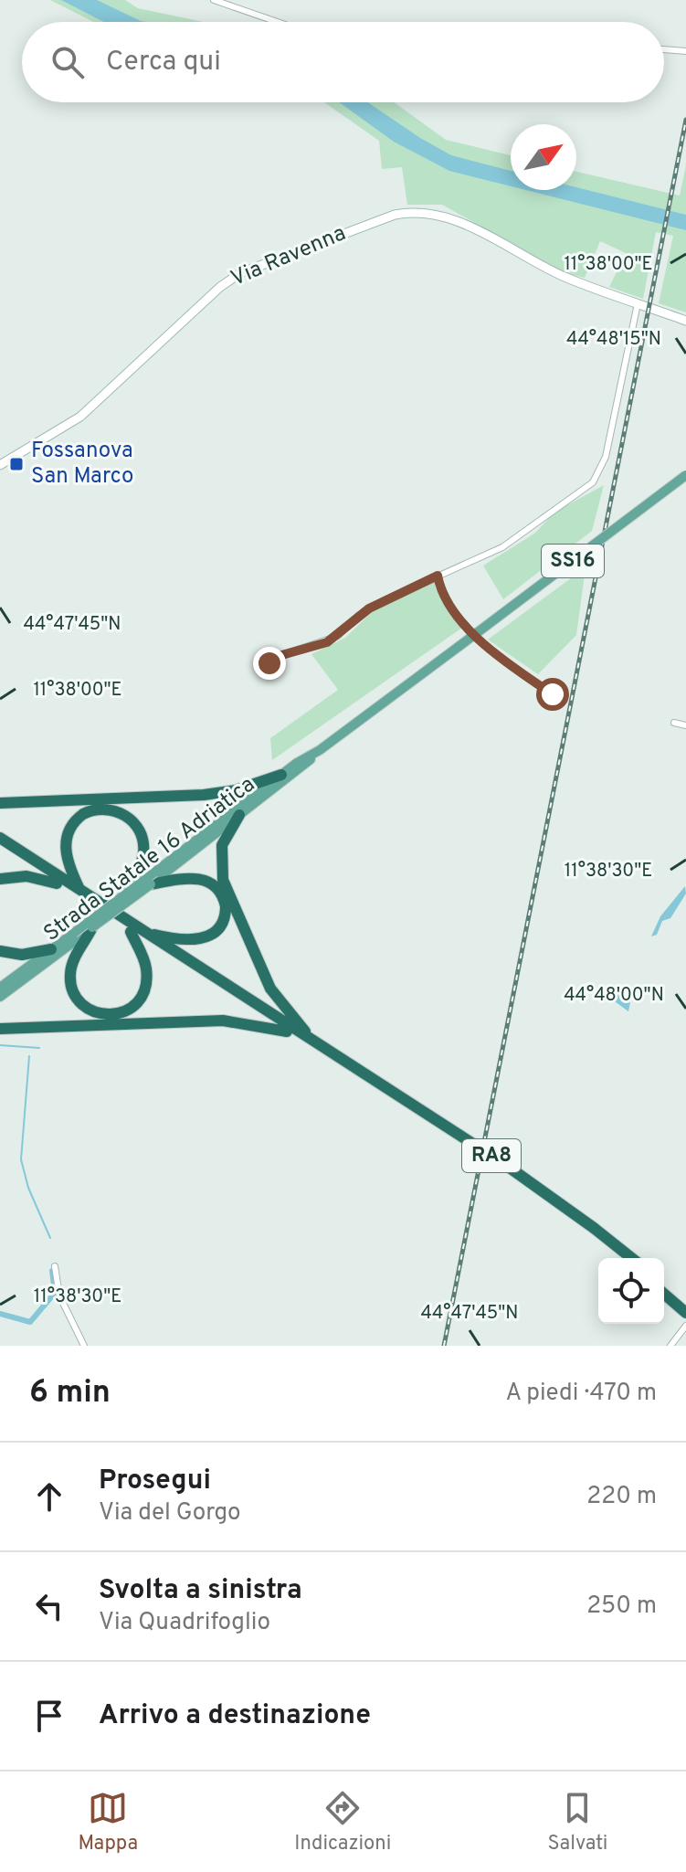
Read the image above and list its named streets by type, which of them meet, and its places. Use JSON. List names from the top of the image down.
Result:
{
  "streets": {
    "highway": ["RA8"],
    "main road": ["Via Ravenna", "SS16", "Strada Statale 16 Adriatica"]
  },
  "places": {
    "transit": ["Fossanova San Marco"]
  },
  "north": "top right",
  "page": {
    "search": "Cerca qui",
    "heading": ["6 min", "A piedi · 470 m"],
    "list": [
      ["Prosegui", "Via del Gorgo", "220 m"],
      ["Svolta a sinistra", "Via Quadrifoglio", "250 m"],
      "Arrivo a destinazione"
    ],
    "nav": ["Mappa", "Indicazioni", "Salvati"]
  },
  "coordinates": [
    "11°38'00\"E",
    "44°48'15\"N",
    "44°47'45\"N",
    "11°38'30\"E",
    "44°48'00\"N"
  ]
}
